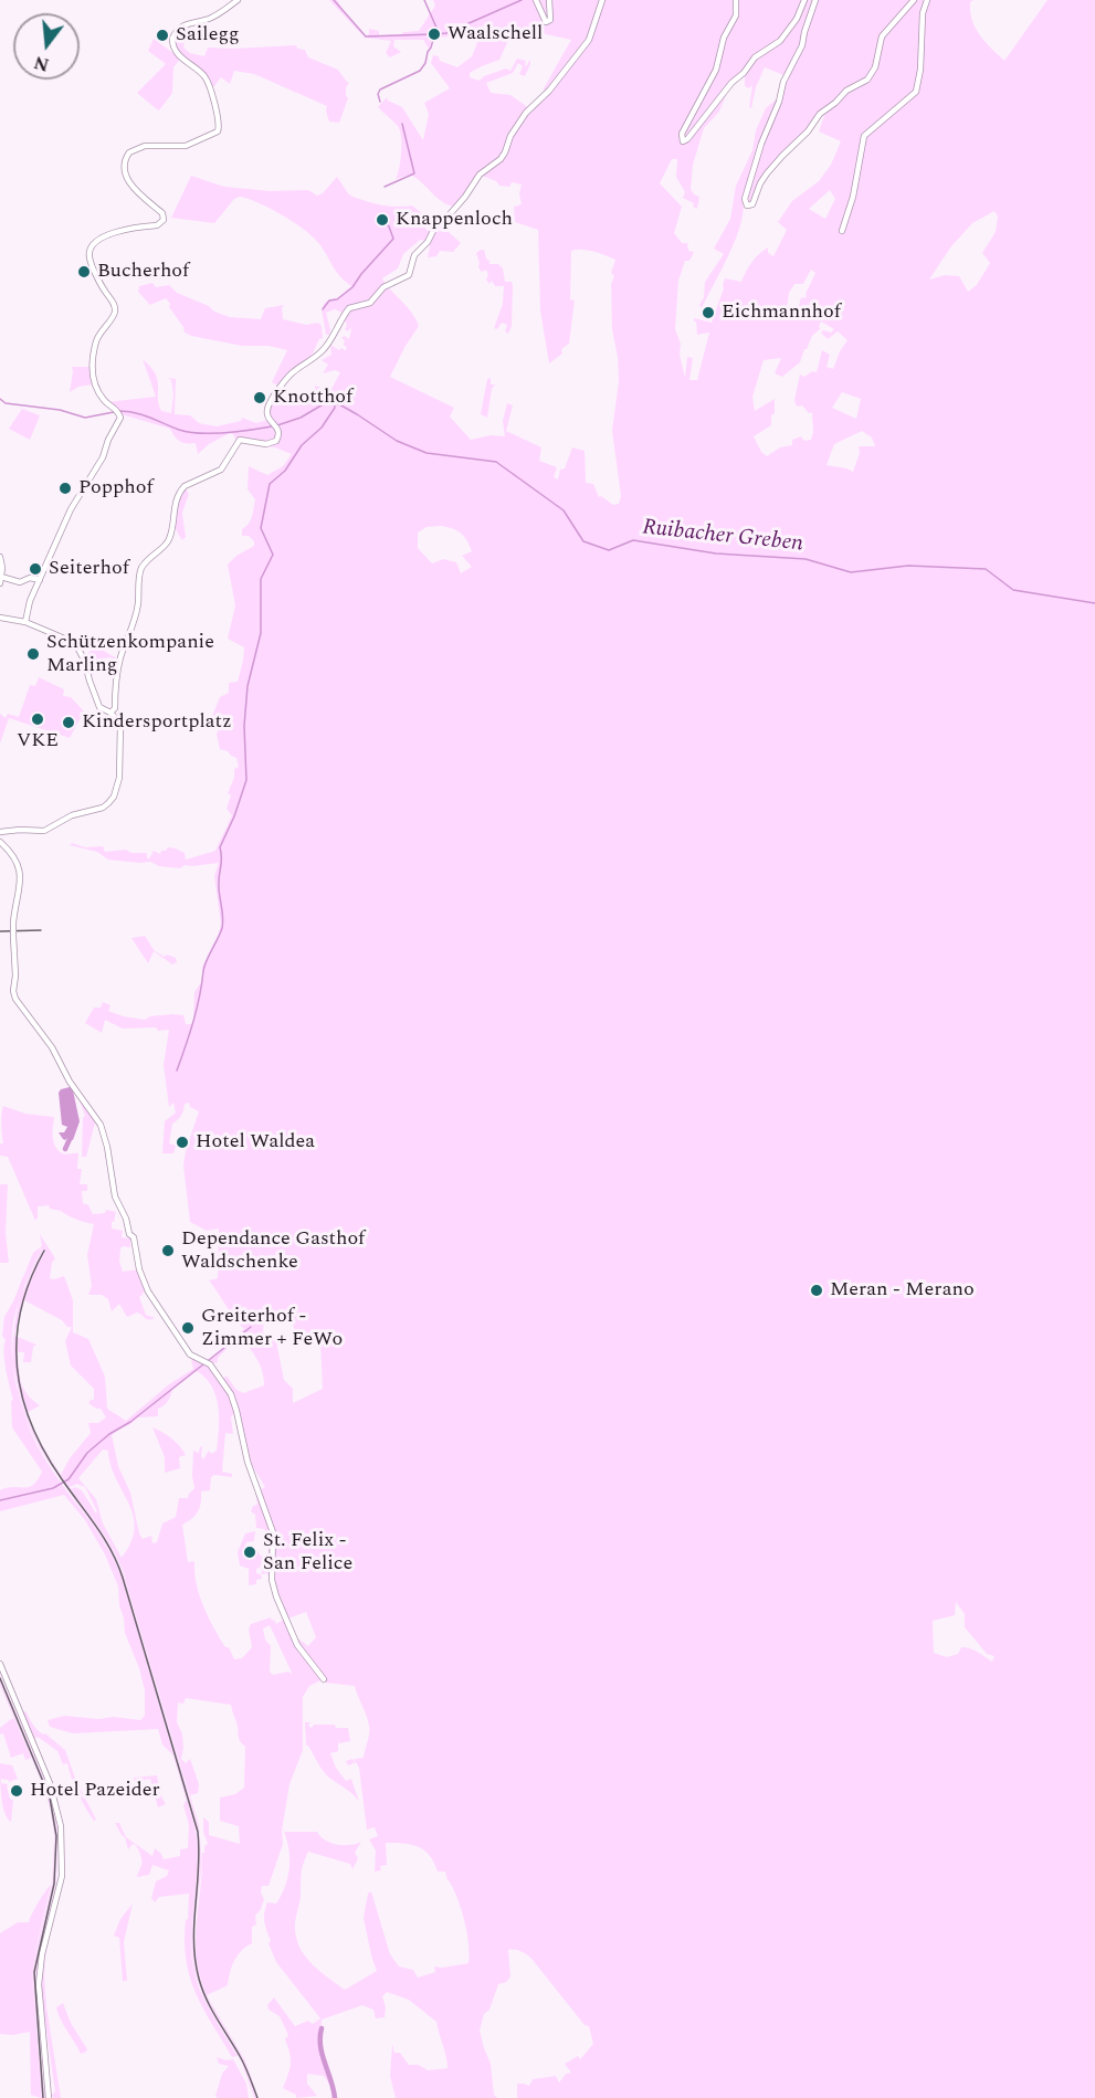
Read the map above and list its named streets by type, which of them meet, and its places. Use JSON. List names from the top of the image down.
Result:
{
  "water": ["Ruibacher Greben"],
  "places": [
    "Waalschell",
    "Sailegg",
    "Knappenloch",
    "Bucherhof",
    "Eichmannhof",
    "Knotthof",
    "Popphof",
    "Seiterhof",
    "Schützenkompanie Marling",
    "VKE",
    "Kindersportplatz",
    "Hotel Waldea",
    "Dependance Gasthof Waldschenke",
    "Meran - Merano",
    "Greiterhof - Zimmer + FeWo",
    "St. Felix - San Felice",
    "Hotel Pazeider"
  ],
  "north": "bottom"
}
